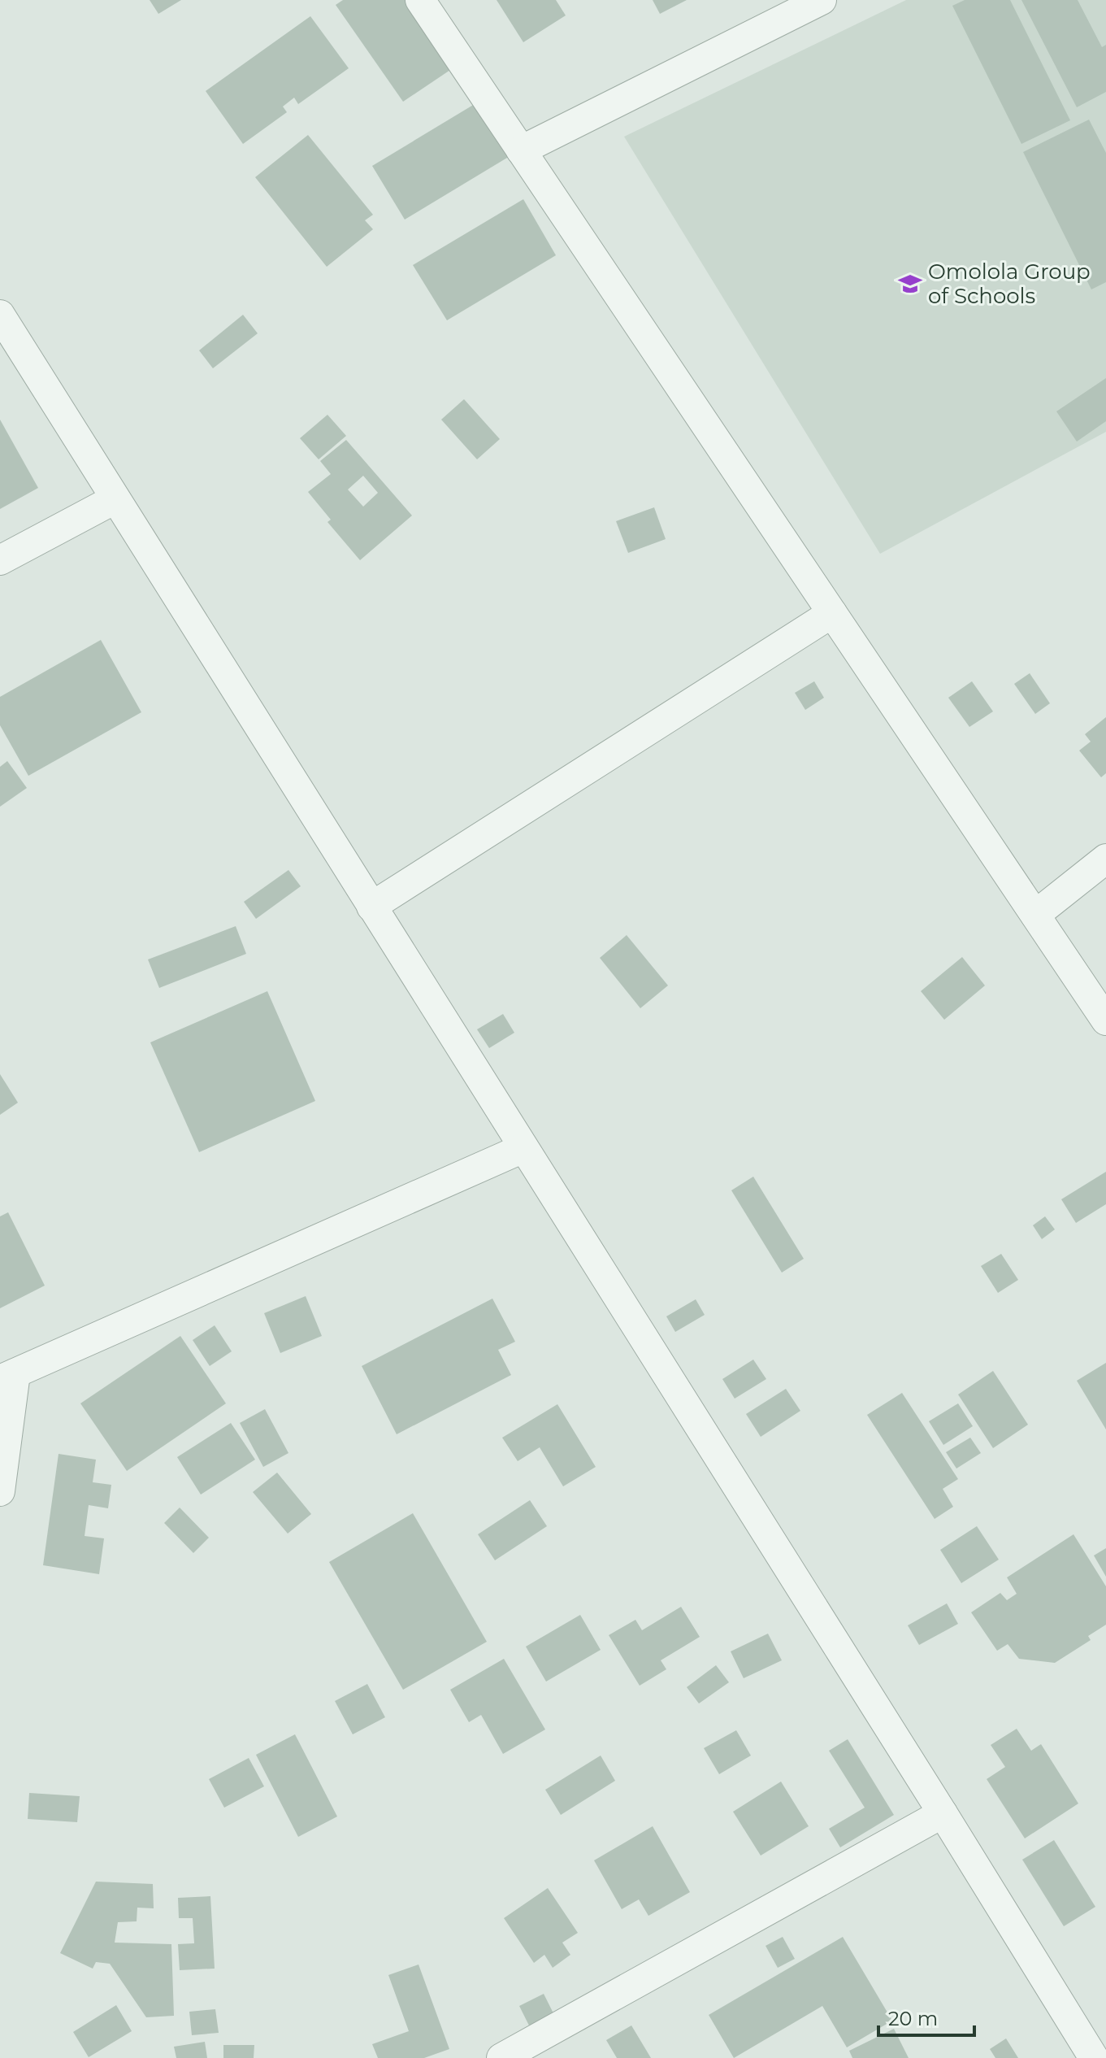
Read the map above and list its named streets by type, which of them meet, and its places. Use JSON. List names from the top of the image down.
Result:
{
  "places": {
    "school or university": ["Omolola Group of Schools"]
  },
  "scale_bar": "20 m"
}
